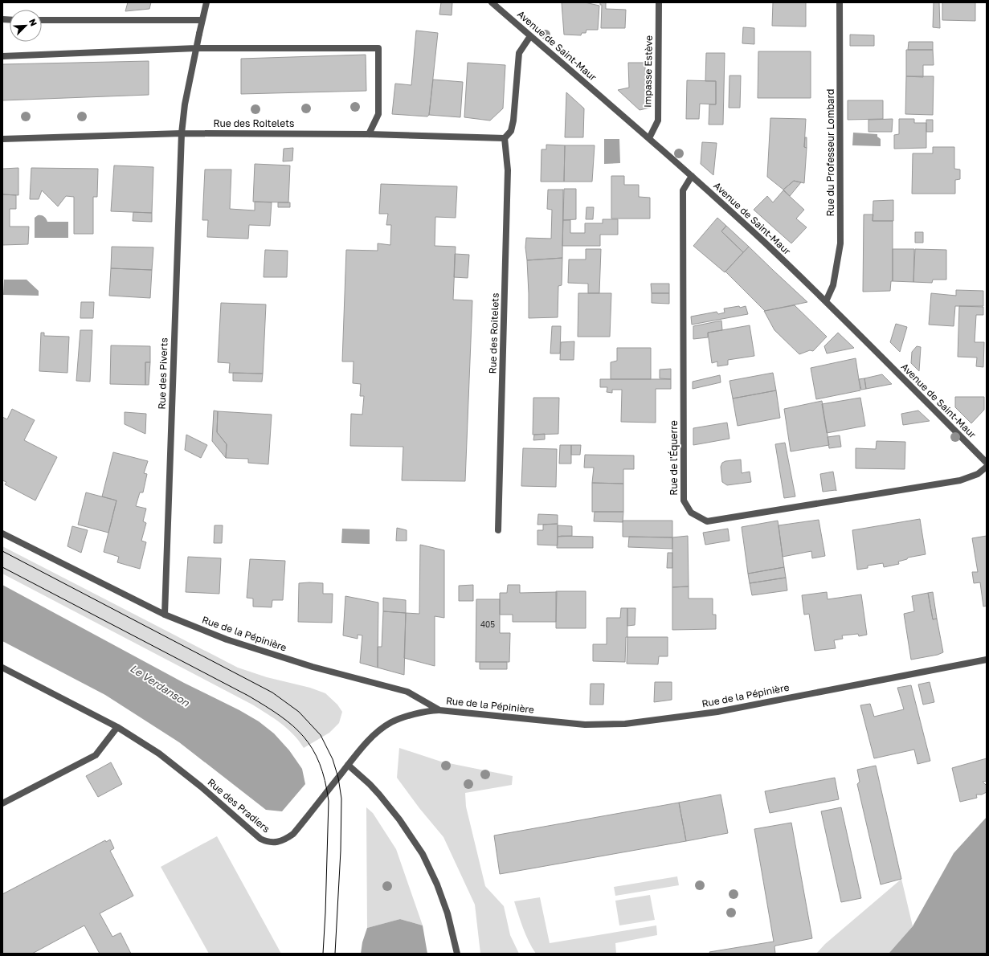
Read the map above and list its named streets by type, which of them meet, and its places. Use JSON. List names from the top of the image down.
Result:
{
  "streets": {
    "street": [
      "Avenue de Saint-Maur",
      "Impasse Estève",
      "Rue des Roitelets",
      "Rue du Professeur Lombard",
      "Rue des Piverts",
      "Rue de l'Équerre",
      "Rue de la Pépinière",
      "Rue des Pradiers"
    ]
  },
  "crossings": [
    ["Avenue de Saint-Maur", "Impasse Estève"],
    ["Avenue de Saint-Maur", "Rue du Professeur Lombard"],
    ["Avenue de Saint-Maur", "Rue de l'Équerre"],
    ["Rue des Roitelets", "Rue des Piverts"],
    ["Rue des Piverts", "Rue de la Pépinière"],
    ["Rue de la Pépinière", "Rue des Pradiers"]
  ],
  "water": ["Le Verdanson"],
  "house_numbers": ["405"],
  "north": "top right"
}
